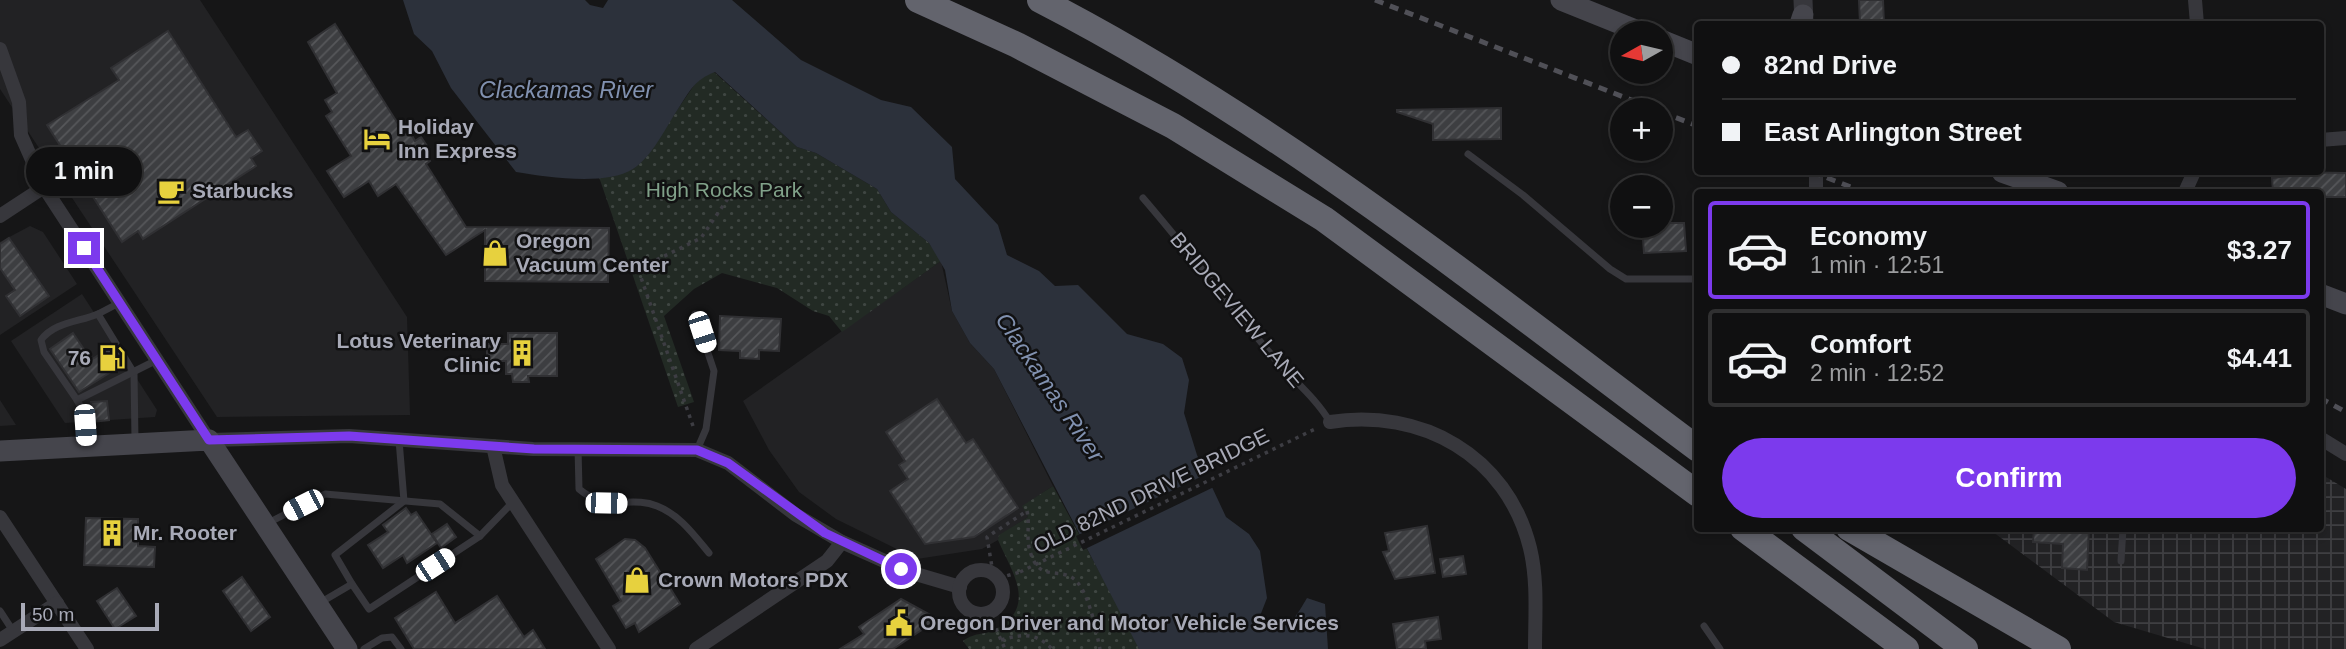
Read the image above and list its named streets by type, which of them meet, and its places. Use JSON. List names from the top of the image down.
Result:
{
  "streets": {
    "lane": ["BRIDGEVIEW LANE"],
    "path": ["OLD 82ND DRIVE BRIDGE"]
  },
  "water": ["Clackamas River"],
  "parks": ["High Rocks Park"],
  "places": {
    "hotel": ["Holiday Inn Express"],
    "cafe": ["Starbucks"],
    "shop": ["Oregon Vacuum Center", "Crown Motors PDX"],
    "building": ["Lotus Veterinary Clinic", "Mr. Rooter"],
    "fuel station": ["76"],
    "public building": ["Oregon Driver and Motor Vehicle Services"]
  },
  "scale_bar": "50 m",
  "north": "left",
  "page": {
    "map_buttons": ["+", "−"],
    "banner": ["82nd Drive", "East Arlington Street"],
    "bubble": "1 min",
    "list": [
      {
        "name": "Economy",
        "note": "1 min · 12:51",
        "value": "$3.27"
      },
      {
        "name": "Comfort",
        "note": "2 min · 12:52",
        "value": "$4.41"
      }
    ],
    "buttons": "Confirm",
    "scale": "50 m"
  }
}
